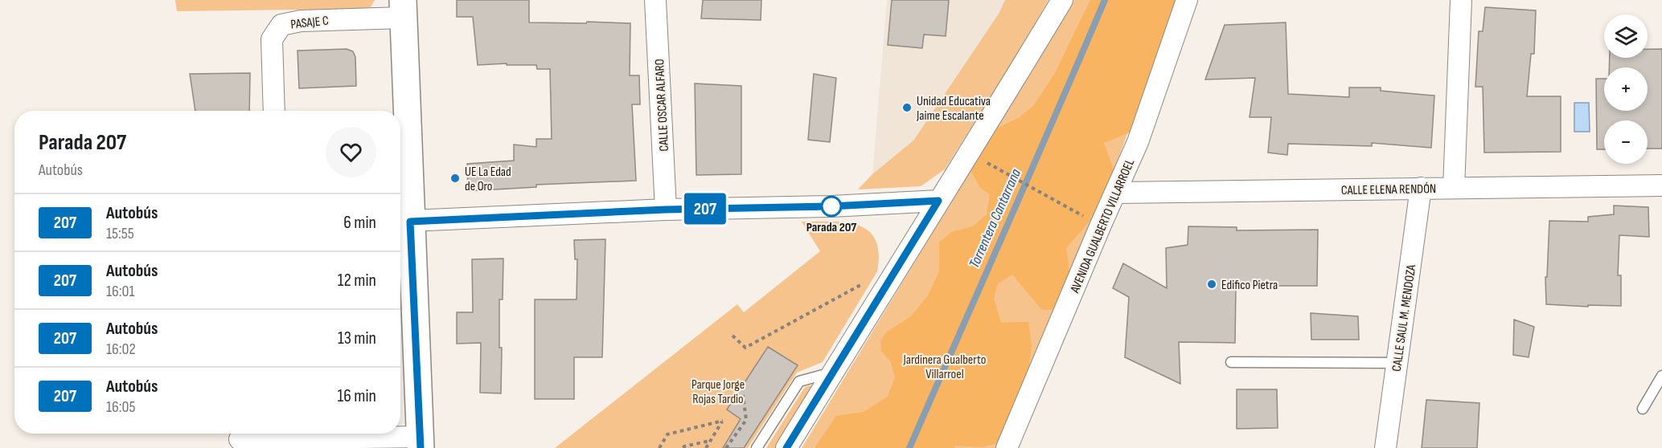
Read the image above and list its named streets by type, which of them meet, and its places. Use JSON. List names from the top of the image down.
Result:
{
  "streets": {
    "street": [
      "PASAJE C",
      "CALLE OSCAR ALFARO",
      "CALLE ELENA RENDÓN",
      "AVENIDA GUALBERTO VILLARROEL",
      "CALLE SAUL M. MENDOZA"
    ]
  },
  "crossings": [
    ["CALLE ELENA RENDÓN", "AVENIDA GUALBERTO VILLARROEL"],
    ["CALLE ELENA RENDÓN", "CALLE SAUL M. MENDOZA"]
  ],
  "water": ["Torrentera Cantarrana"],
  "parks": ["Jardinera Gualberto Villarroel", "Parque Jorge Rojas Tardio"],
  "places": [
    "Unidad Educativa Jaime Escalante",
    "UE La Edad de Oro",
    "Parada 207",
    "Edifico Pietra"
  ],
  "lines": ["bus line 207"],
  "page": {
    "on_map": "207",
    "map_buttons": ["+", "−"],
    "heading": ["Parada 207", "Autobús"],
    "list": [
      {
        "mark": "207",
        "name": "Autobús",
        "note": "15:55",
        "value": "6 min"
      },
      {
        "mark": "207",
        "name": "Autobús",
        "note": "16:01",
        "value": "12 min"
      },
      {
        "mark": "207",
        "name": "Autobús",
        "note": "16:02",
        "value": "13 min"
      },
      {
        "mark": "207",
        "name": "Autobús",
        "note": "16:05",
        "value": "16 min"
      }
    ]
  }
}
